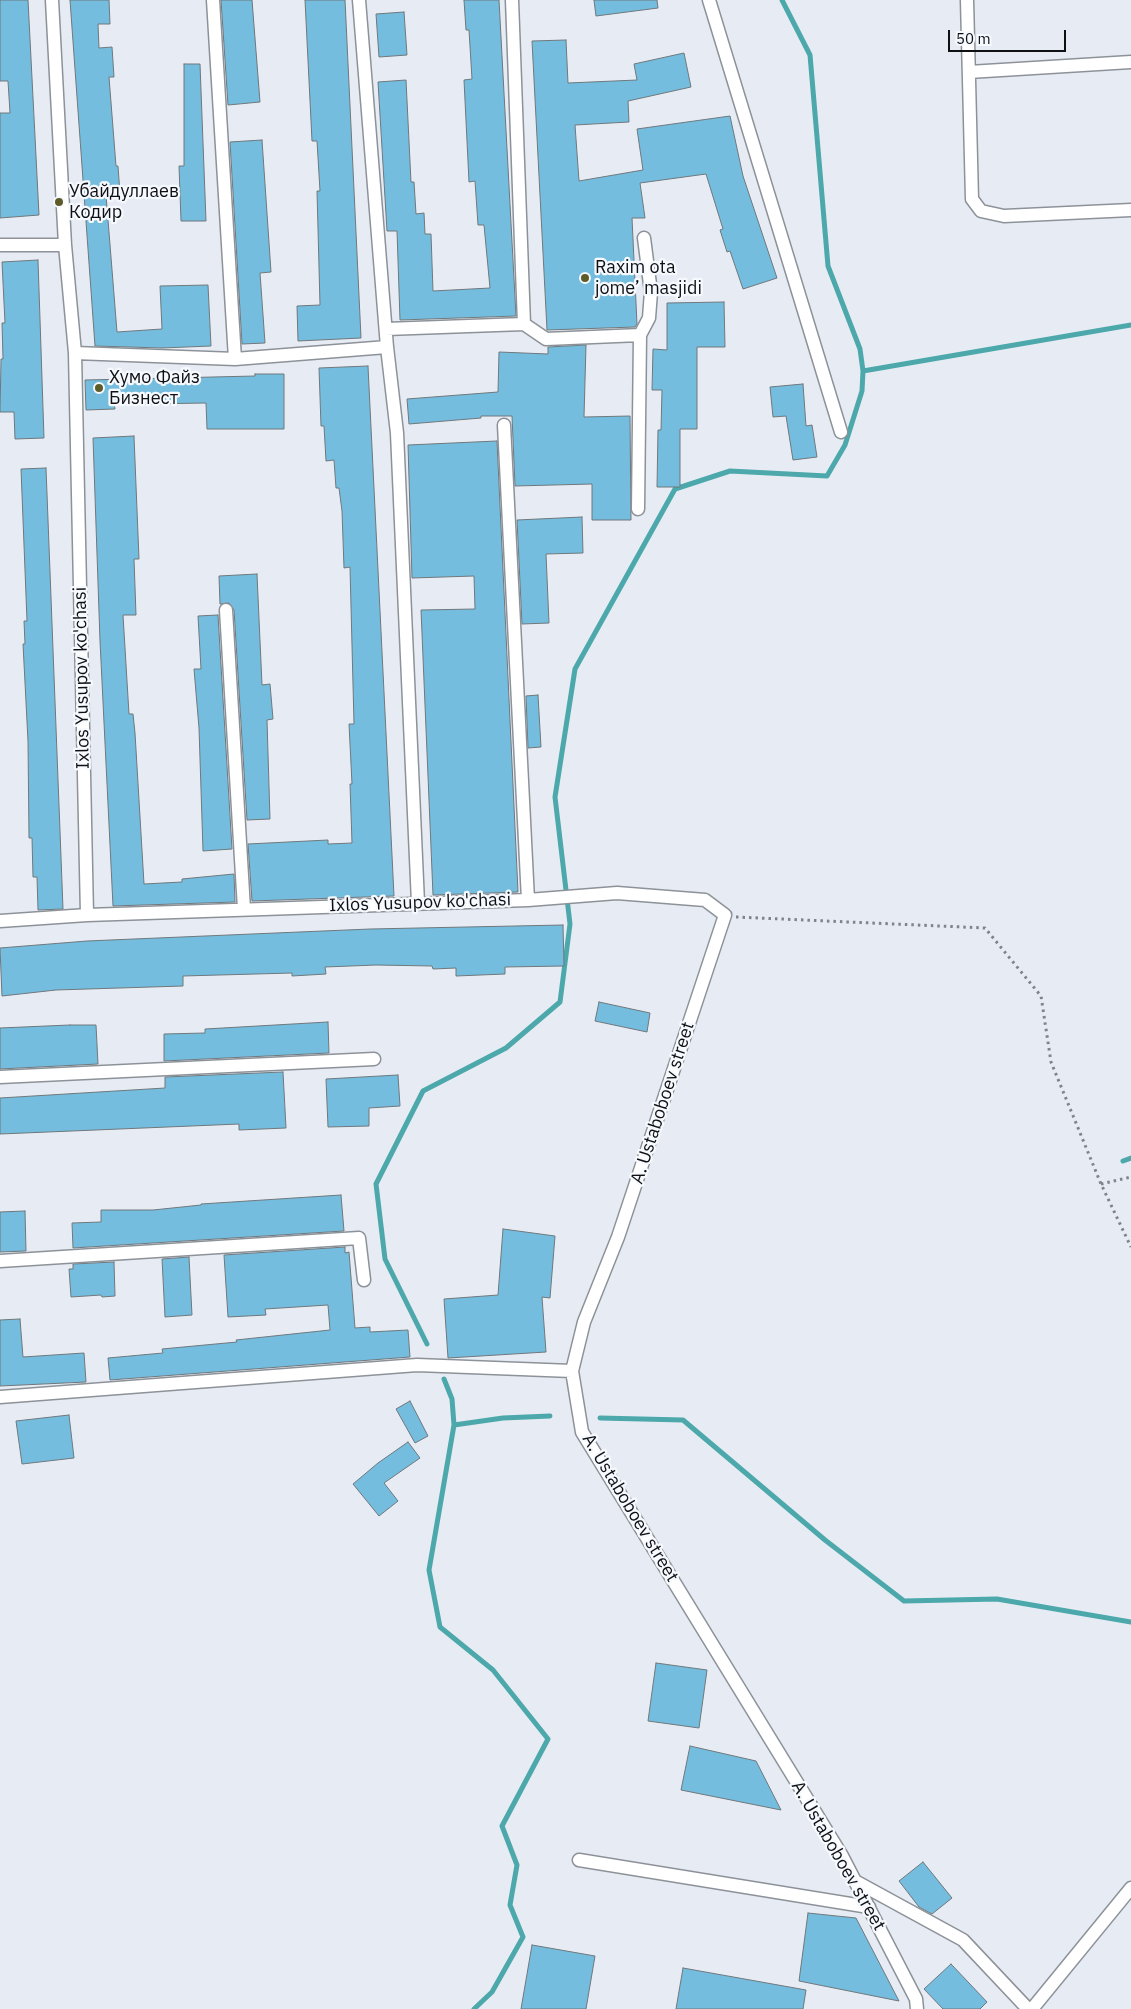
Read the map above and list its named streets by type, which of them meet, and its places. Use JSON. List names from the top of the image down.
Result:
{
  "streets": {
    "street": ["Ixlos Yusupov ko'chasi", "A. Ustaboboev street"]
  },
  "crossings": [
    ["Ixlos Yusupov ko'chasi", "A. Ustaboboev street"]
  ],
  "places": ["Убайдуллаев Кодир", "Raxim ota jome’ masjidi", "Хумо Файз Бизнест"],
  "scale_bar": "50 m"
}
